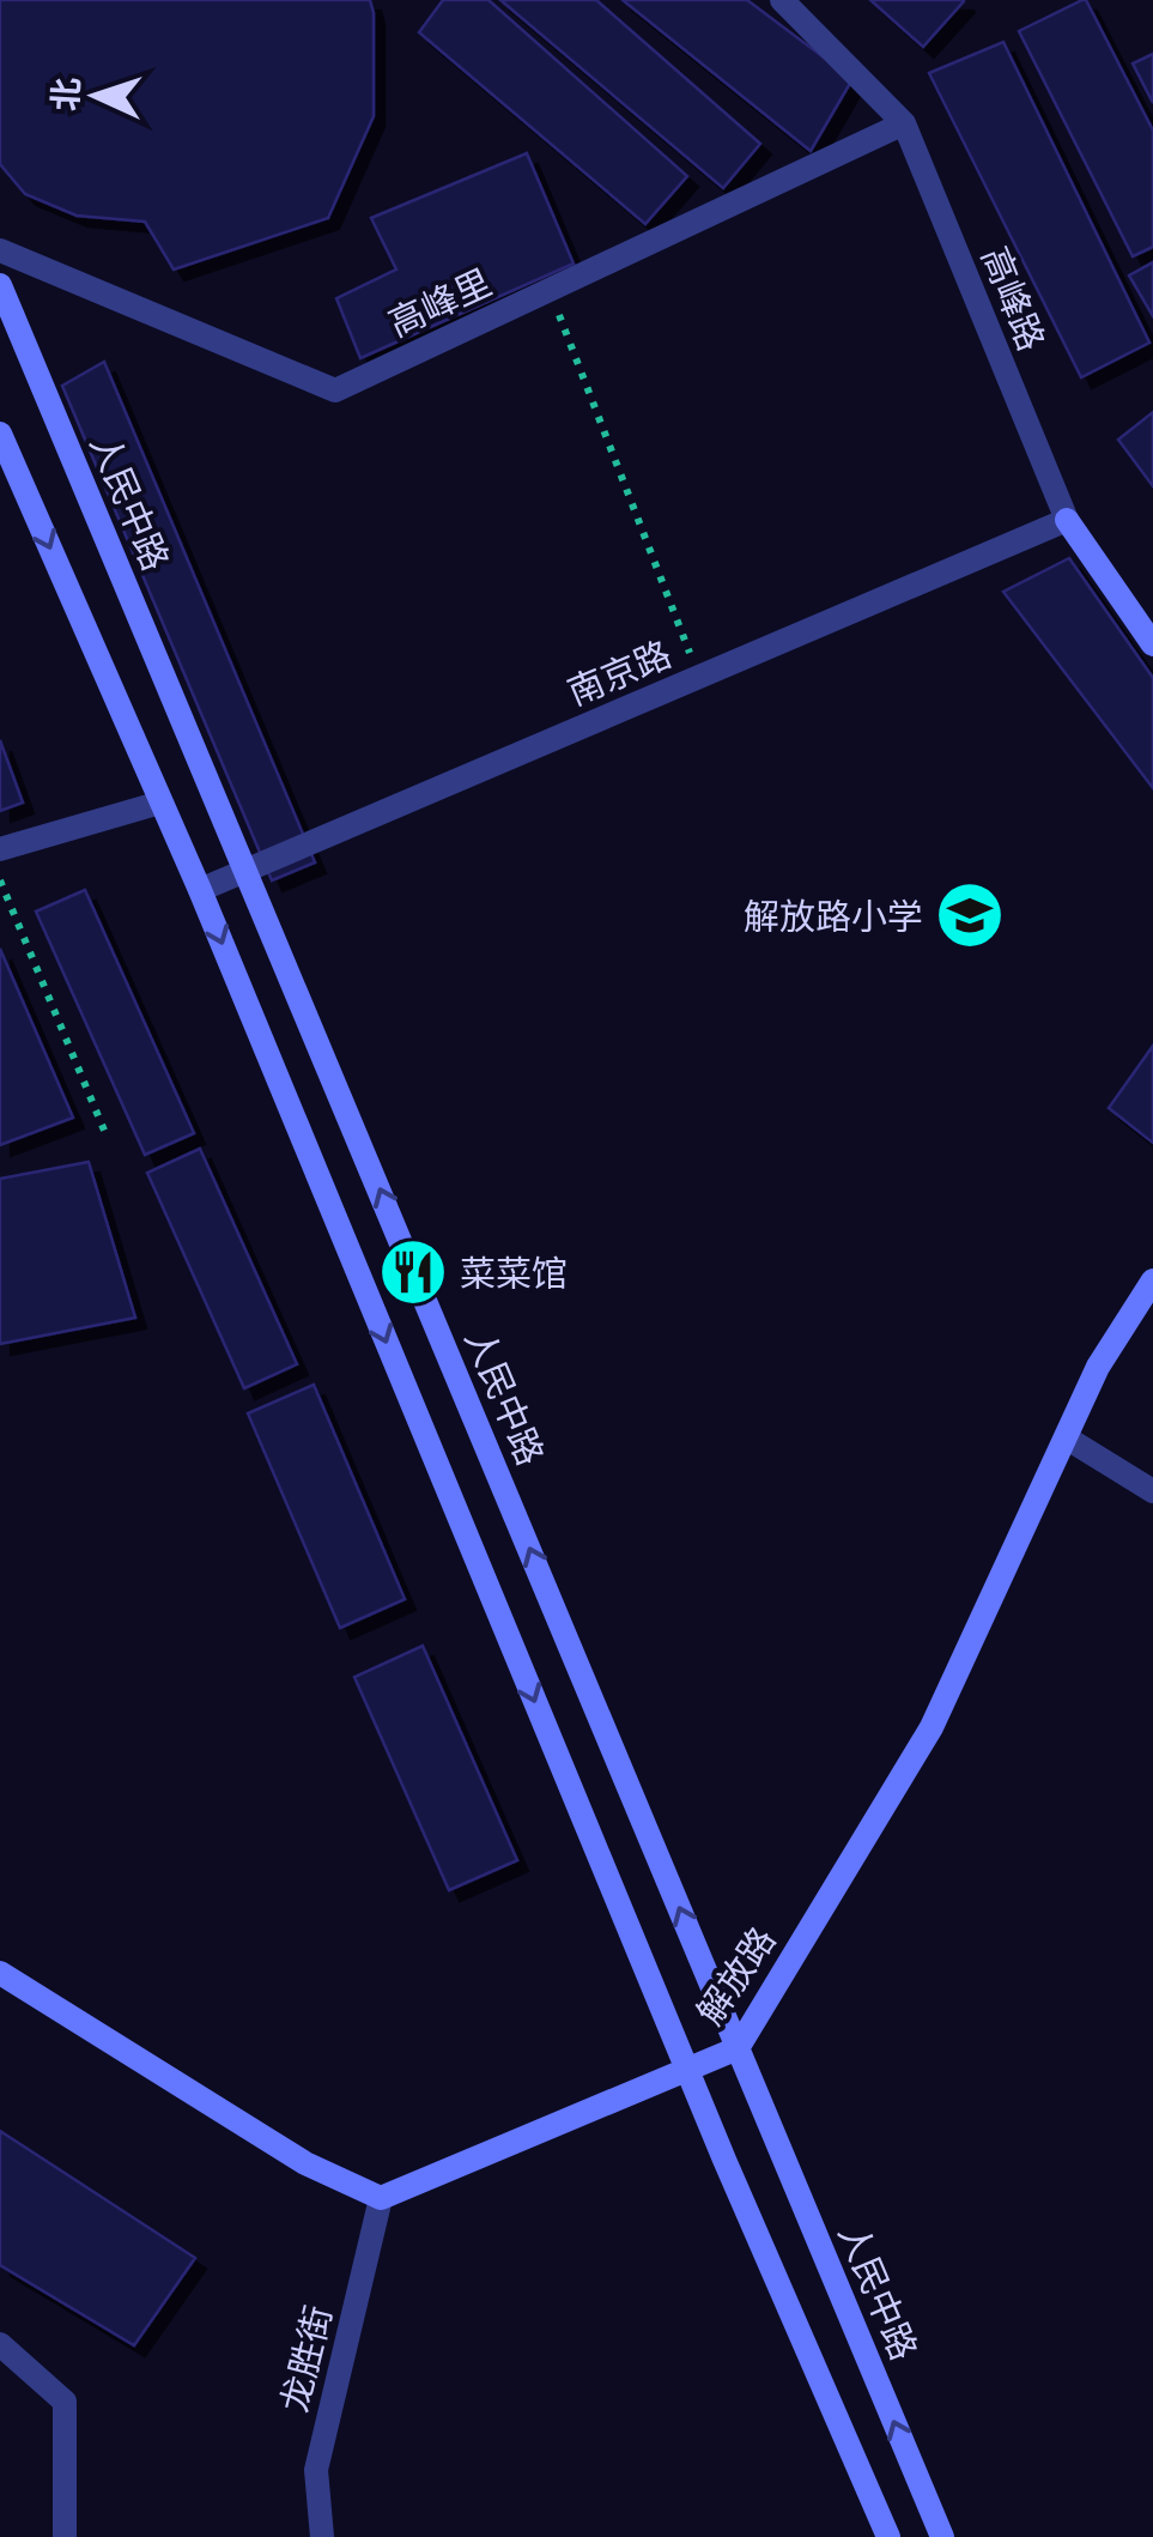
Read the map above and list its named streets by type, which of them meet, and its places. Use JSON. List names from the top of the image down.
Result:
{
  "streets": {
    "main road": ["高峰路", "人民中路", "解放路"],
    "street": ["高峰里", "南京路", "龙胜街"]
  },
  "crossings": [
    ["高峰路", "高峰里"],
    ["高峰路", "南京路"],
    ["人民中路", "南京路"],
    ["人民中路", "解放路"],
    ["解放路", "龙胜街"]
  ],
  "places": {
    "school or university": ["解放路小学"],
    "restaurant": ["菜菜馆"]
  },
  "north": "left"
}
